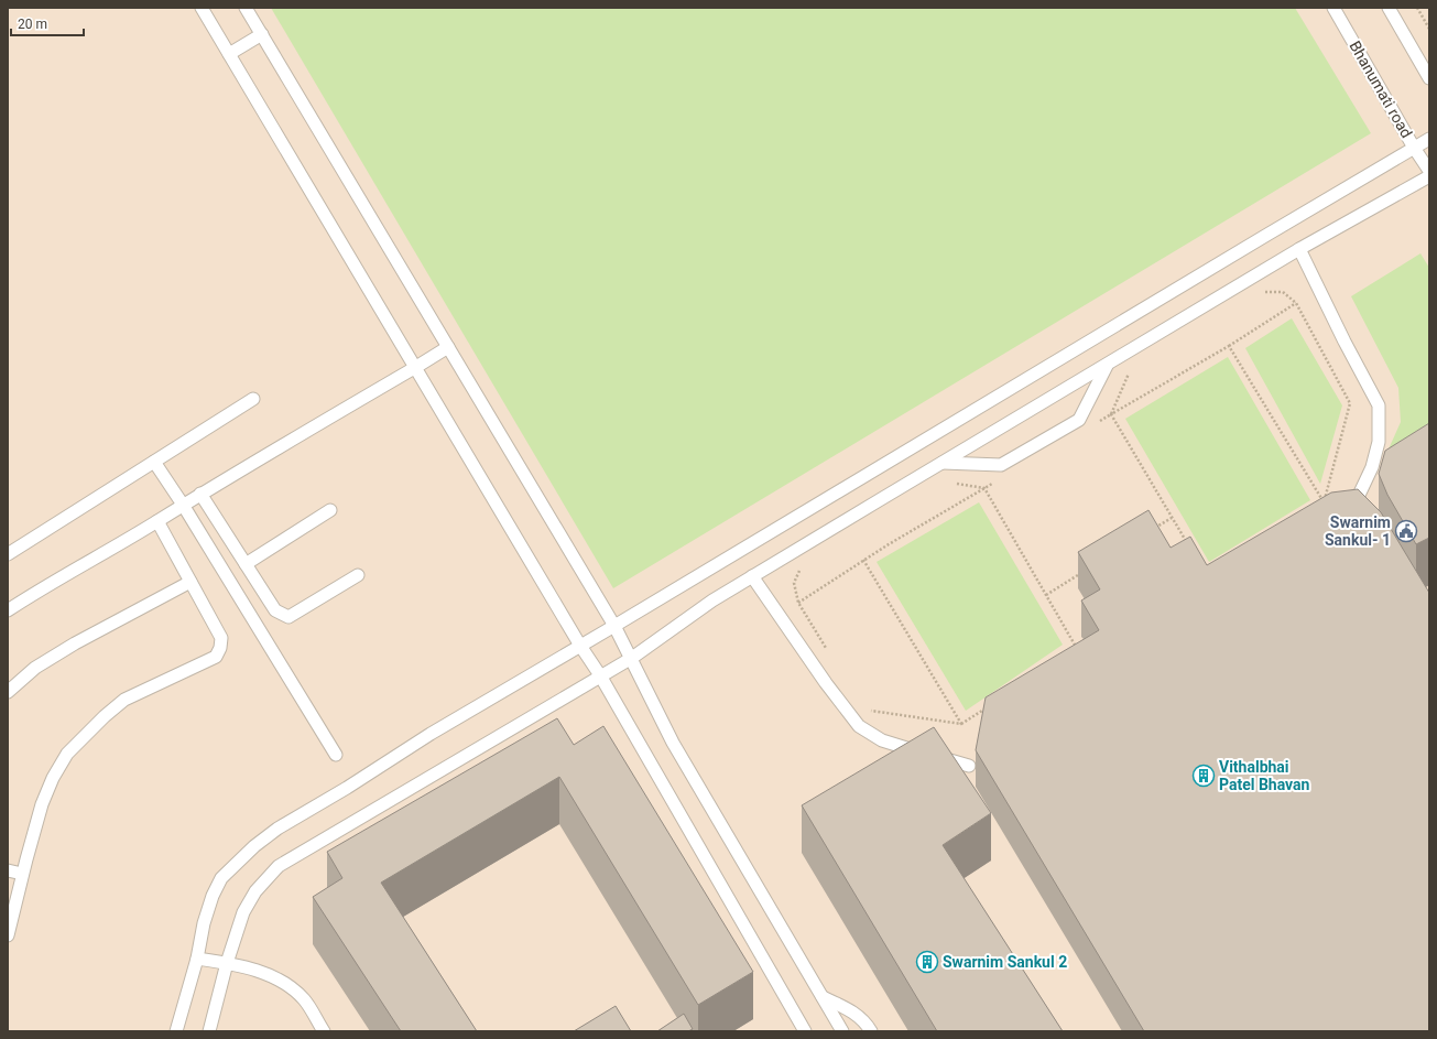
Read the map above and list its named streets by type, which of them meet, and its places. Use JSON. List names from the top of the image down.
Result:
{
  "streets": {
    "lane": ["Bhanumati road"]
  },
  "places": {
    "public building": ["Swarnim Sankul- 1"],
    "building": ["Vithalbhai Patel Bhavan", "Swarnim Sankul 2"]
  },
  "scale_bar": "20 m"
}
